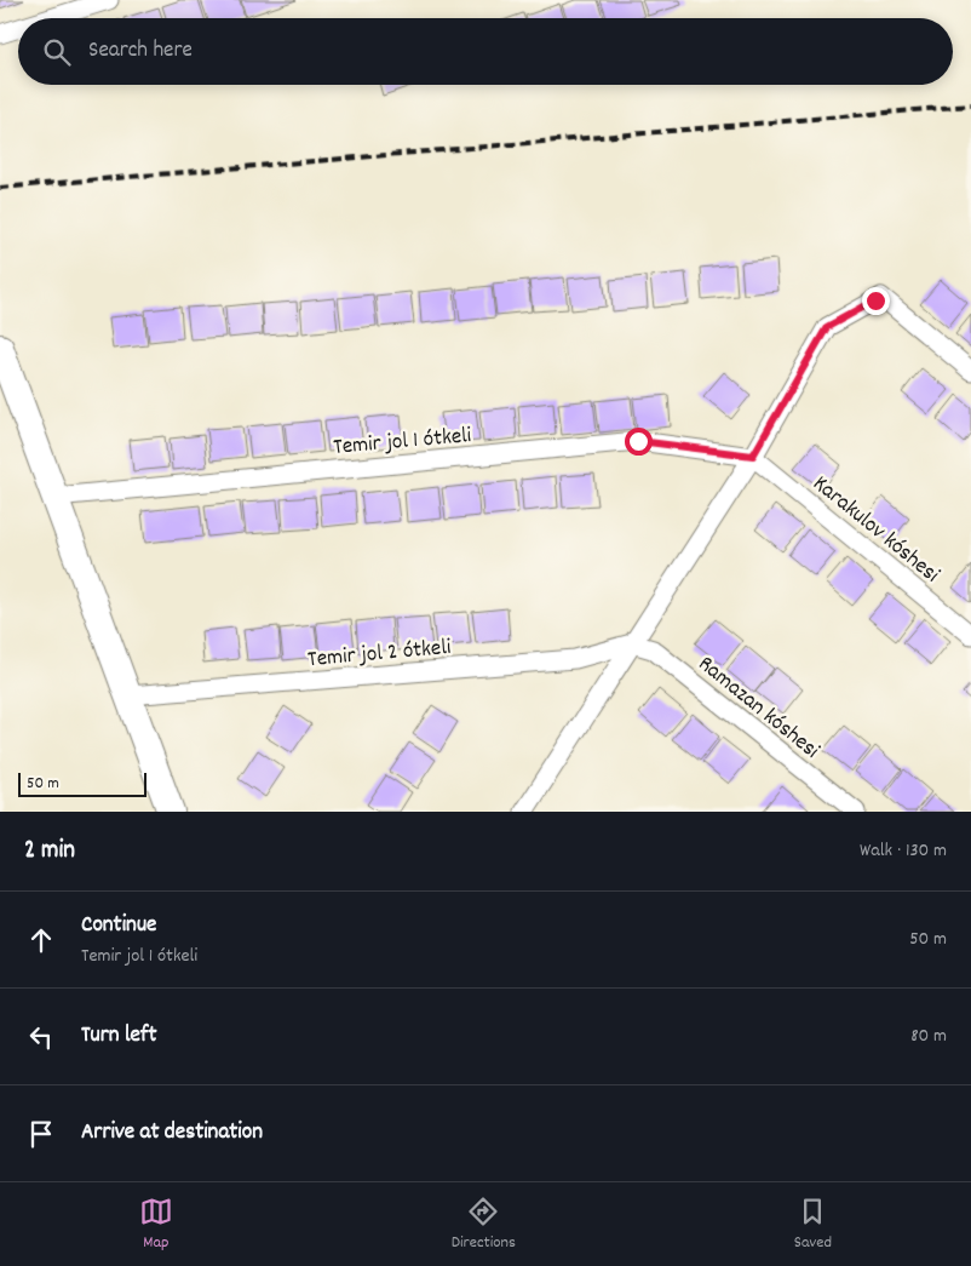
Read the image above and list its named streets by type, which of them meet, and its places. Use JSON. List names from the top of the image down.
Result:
{
  "streets": {
    "street": [
      "Temir jol 1 ótkeli",
      "Karakulov kóshesi",
      "Temir jol 2 ótkeli",
      "Ramazan kóshesi"
    ]
  },
  "crossings": [
    ["Temir jol 1 ótkeli", "Karakulov kóshesi"],
    ["Temir jol 2 ótkeli", "Ramazan kóshesi"]
  ],
  "scale_bar": "50 m",
  "page": {
    "search": "Search here",
    "scale": "50 m",
    "heading": ["2 min", "Walk · 130 m"],
    "list": [
      ["Continue", "Temir jol 1 ótkeli", "50 m"],
      ["Turn left", "80 m"],
      "Arrive at destination"
    ],
    "nav": ["Map", "Directions", "Saved"]
  }
}
